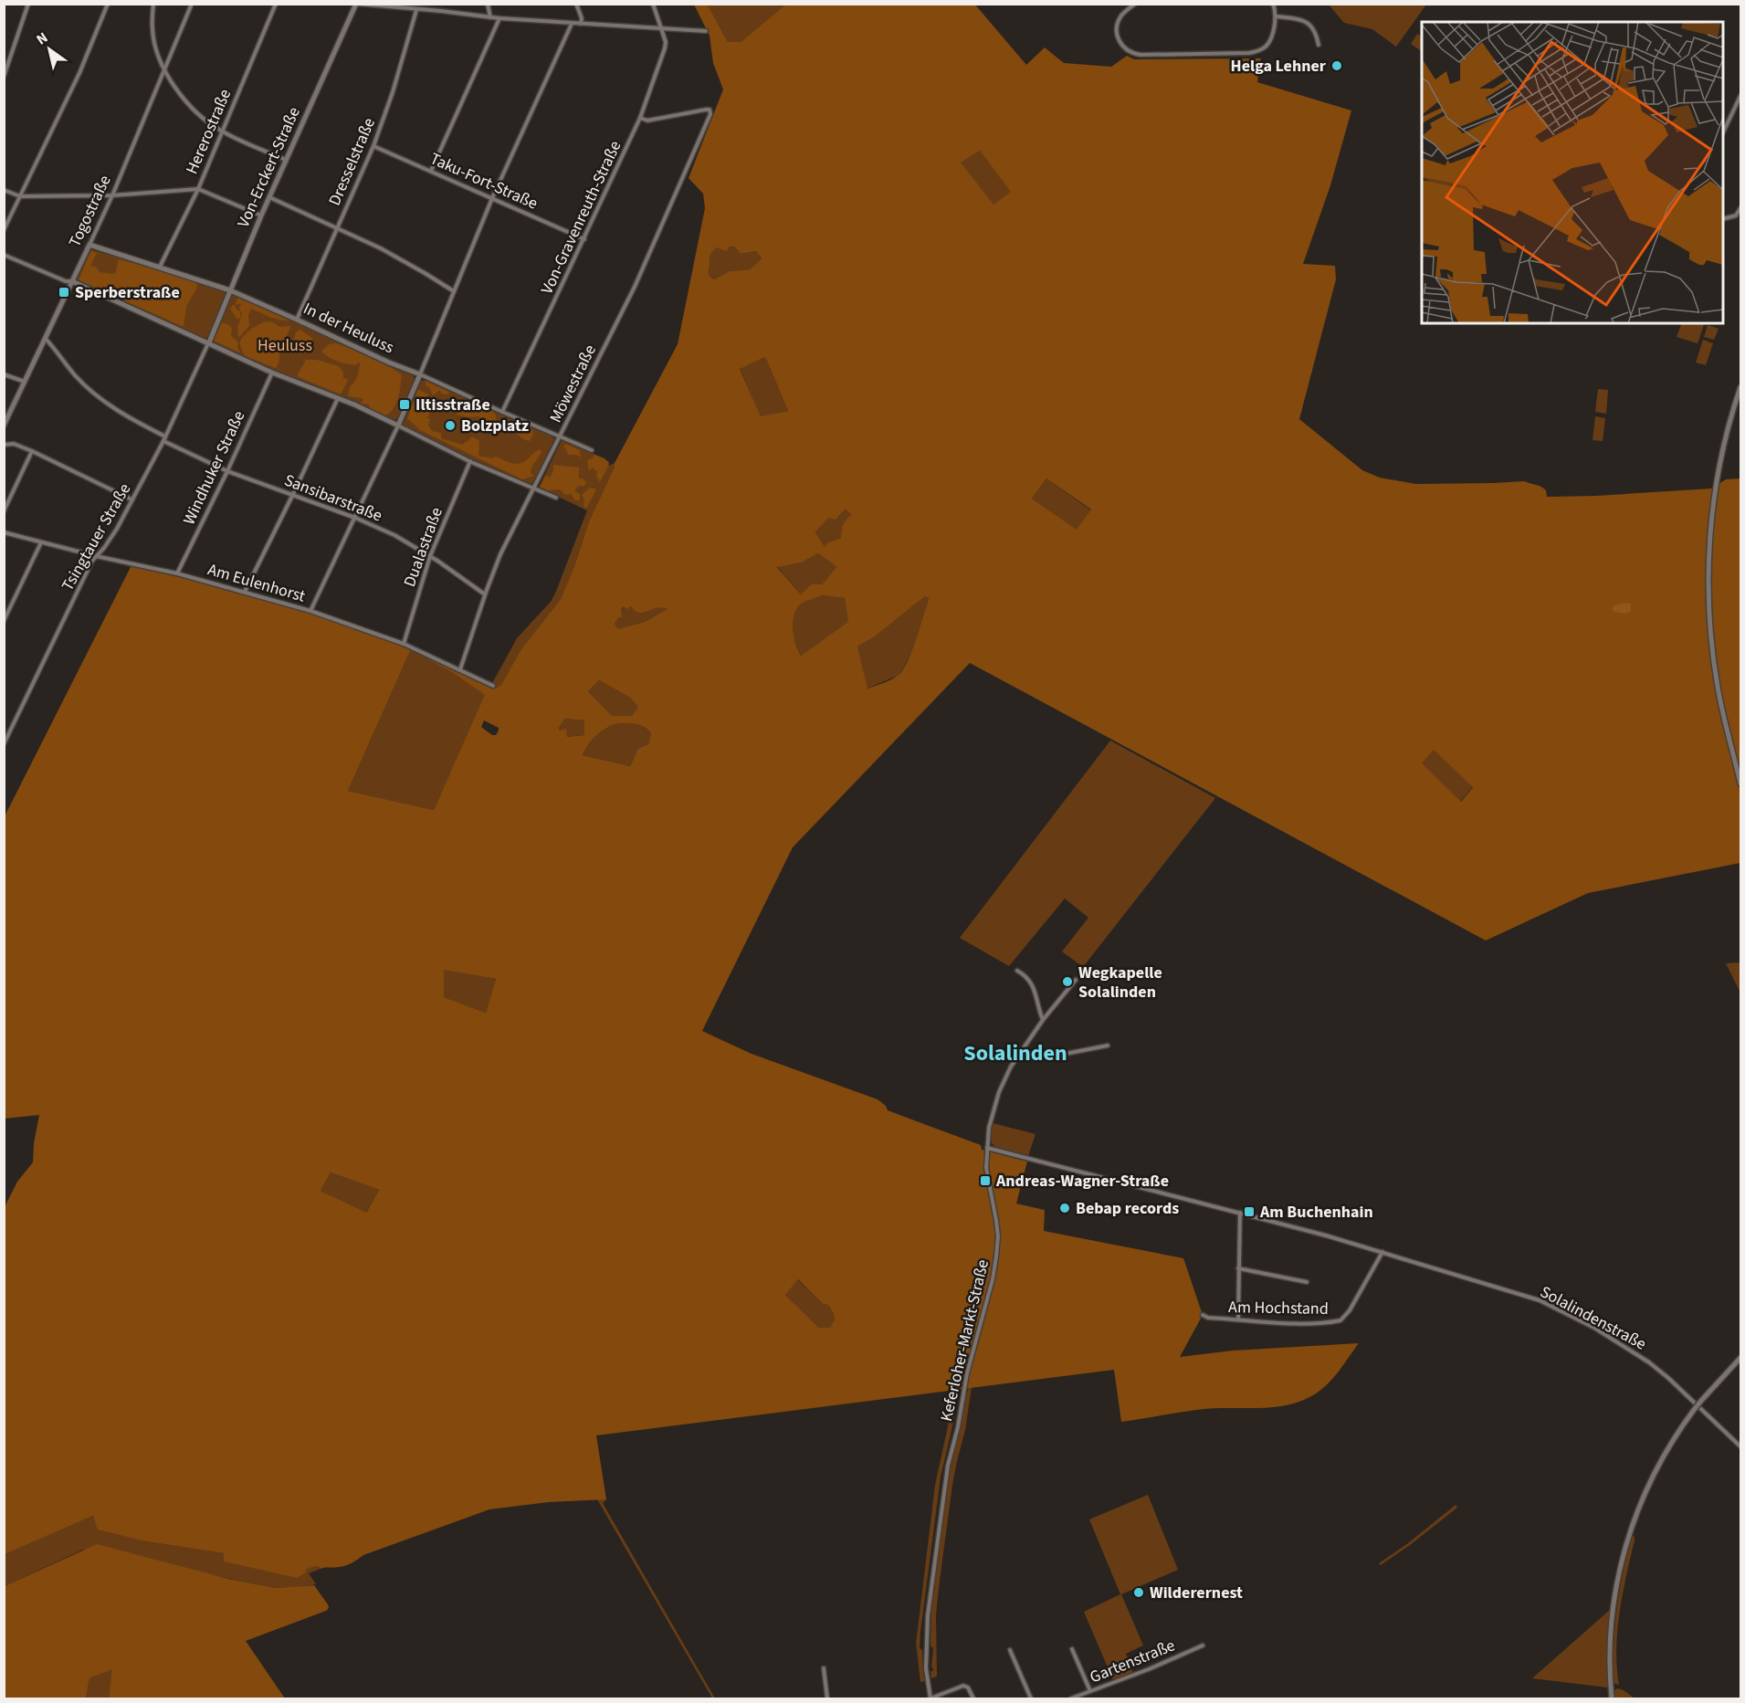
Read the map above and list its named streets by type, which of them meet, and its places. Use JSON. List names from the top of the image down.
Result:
{
  "streets": {
    "street": [
      "Hererostraße",
      "Dresselstraße",
      "Von-Erckert-Straße",
      "Taku-Fort-Straße",
      "Togostraße",
      "Von-Gravenreuth-Straße",
      "In der Heuluss",
      "Möwestraße",
      "Windhuker Straße",
      "Sansibarstraße",
      "Tsingtauer Straße",
      "Dualastraße",
      "Am Eulenhorst",
      "Am Hochstand",
      "Solalindenstraße",
      "Keferloher-Markt-Straße",
      "Gartenstraße"
    ]
  },
  "crossings": [
    ["Hererostraße", "In der Heuluss"],
    ["Dresselstraße", "Taku-Fort-Straße"],
    ["Dresselstraße", "In der Heuluss"],
    ["Von-Erckert-Straße", "In der Heuluss"],
    ["Von-Erckert-Straße", "Tsingtauer Straße"],
    ["Taku-Fort-Straße", "Von-Gravenreuth-Straße"],
    ["Togostraße", "In der Heuluss"],
    ["Von-Gravenreuth-Straße", "In der Heuluss"],
    ["Von-Gravenreuth-Straße", "Möwestraße"],
    ["In der Heuluss", "Möwestraße"],
    ["Möwestraße", "Sansibarstraße"],
    ["Möwestraße", "Am Eulenhorst"],
    ["Windhuker Straße", "Sansibarstraße"],
    ["Windhuker Straße", "Am Eulenhorst"],
    ["Sansibarstraße", "Tsingtauer Straße"],
    ["Sansibarstraße", "Dualastraße"],
    ["Tsingtauer Straße", "Am Eulenhorst"],
    ["Dualastraße", "Am Eulenhorst"],
    ["Am Hochstand", "Solalindenstraße"]
  ],
  "districts": ["Solalinden"],
  "parks": ["Heuluss"],
  "places": {
    "other": [
      "Helga Lehner",
      "Bolzplatz",
      "Wegkapelle Solalinden",
      "Bebap records",
      "Wilderernest"
    ],
    "transit": [
      "Sperberstraße",
      "Iltisstraße",
      "Andreas-Wagner-Straße",
      "Am Buchenhain"
    ]
  },
  "north": "top left"
}
